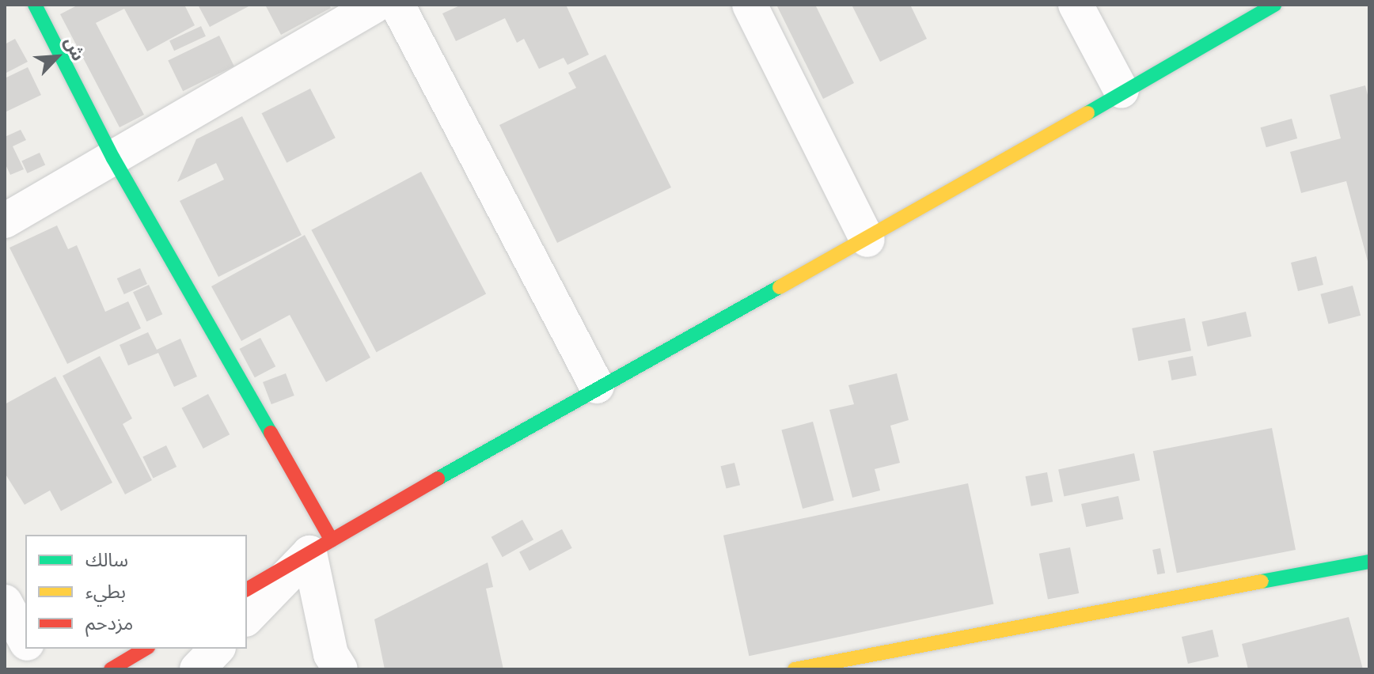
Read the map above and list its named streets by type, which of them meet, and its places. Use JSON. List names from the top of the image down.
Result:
{
  "legend": ["سالك", "بطيء", "مزدحم"],
  "north": "top right"
}
